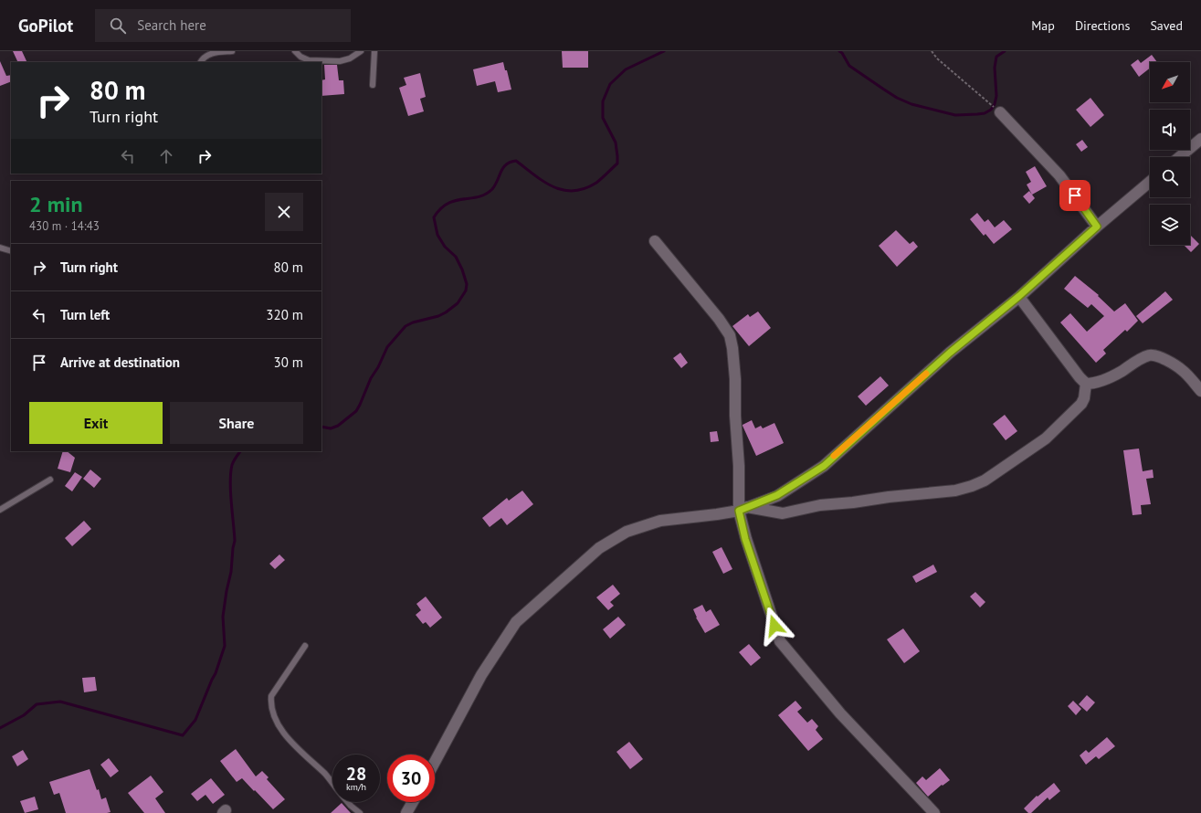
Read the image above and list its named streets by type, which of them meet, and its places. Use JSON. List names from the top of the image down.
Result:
{
  "north": "bottom left",
  "page": {
    "header": "GoPilot",
    "search": "Search here",
    "nav": ["Map", "Directions", "Saved"],
    "turn": ["80 m", "Turn right"],
    "heading": ["2 min", "430 m · 14:43"],
    "list": [
      {
        "name": "Turn right",
        "value": "80 m"
      },
      {
        "name": "Turn left",
        "value": "320 m"
      },
      {
        "name": "Arrive at destination",
        "value": "30 m"
      }
    ],
    "buttons": ["Exit", "Share"],
    "speed": "28 km/h",
    "limit": "30"
  }
}
